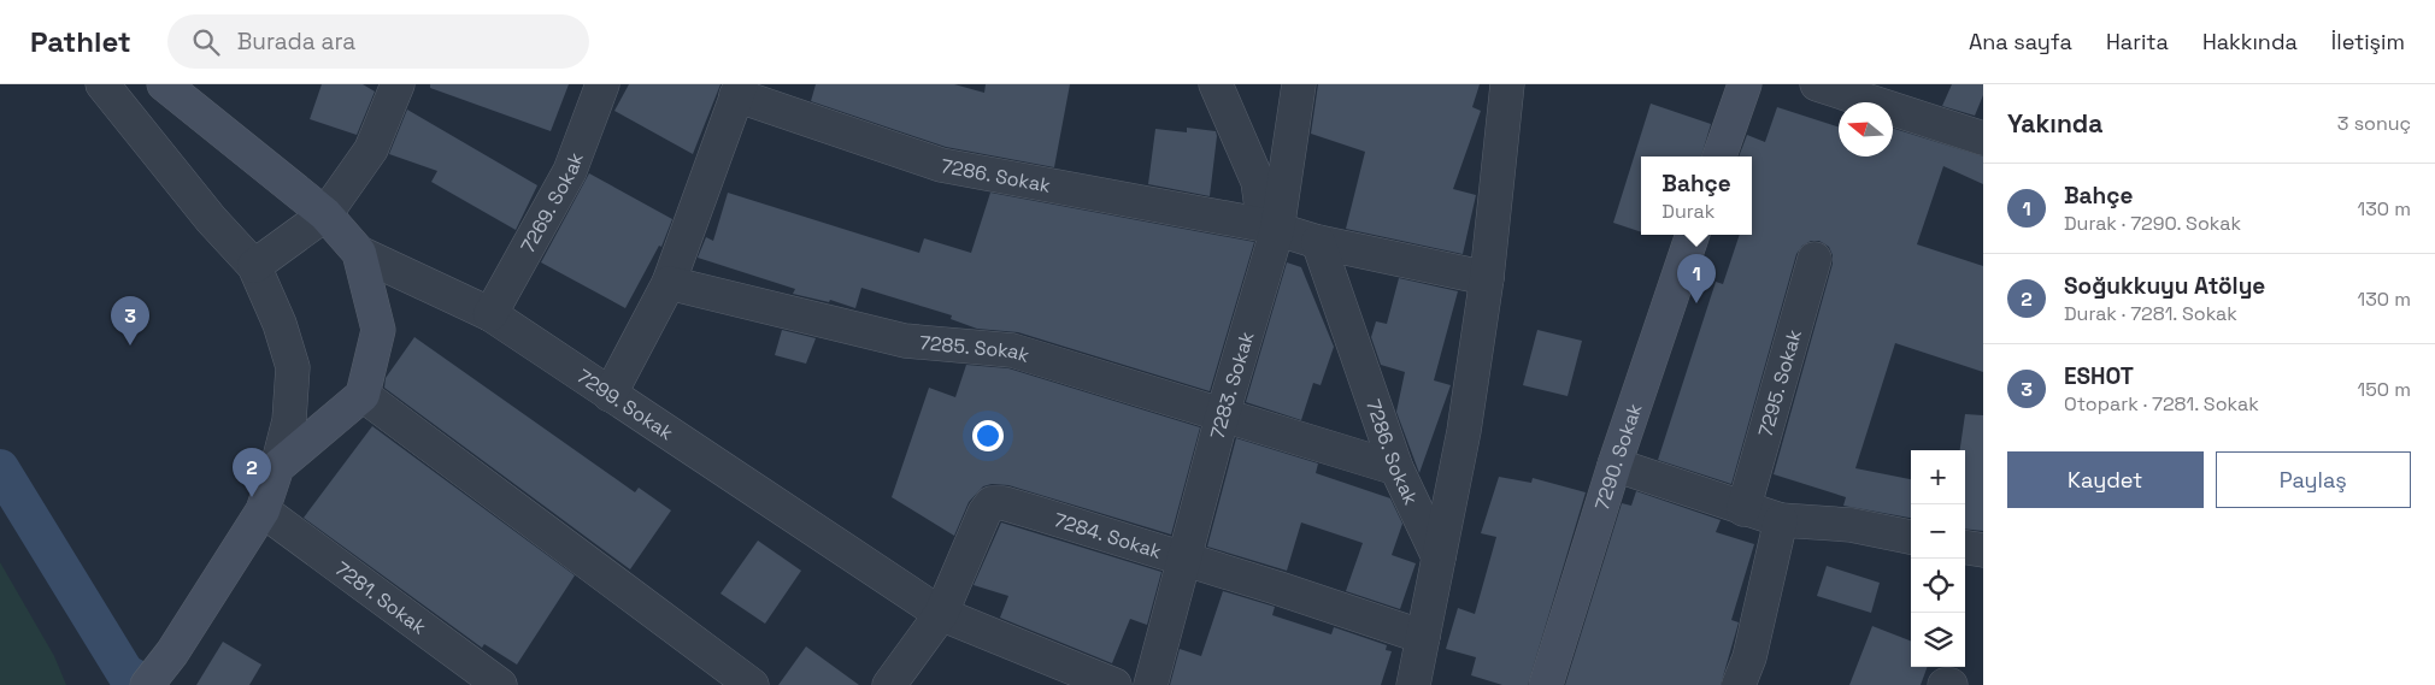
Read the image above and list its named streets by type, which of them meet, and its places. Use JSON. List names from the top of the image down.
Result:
{
  "streets": {
    "street": [
      "7286. Sokak",
      "7269. Sokak",
      "7285. Sokak",
      "7295. Sokak",
      "7283. Sokak",
      "7299. Sokak",
      "7290. Sokak",
      "7284. Sokak",
      "7281. Sokak"
    ]
  },
  "crossings": [
    ["7286. Sokak", "7285. Sokak"],
    ["7286. Sokak", "7283. Sokak"],
    ["7269. Sokak", "7299. Sokak"],
    ["7285. Sokak", "7283. Sokak"],
    ["7283. Sokak", "7284. Sokak"],
    ["7299. Sokak", "7284. Sokak"]
  ],
  "north": "left",
  "page": {
    "header": "Pathlet",
    "search": "Burada ara",
    "nav": [
      "Ana sayfa",
      "Harita",
      "Hakkında",
      "İletişim"
    ],
    "heading": ["Yakında", "3 sonuç"],
    "popup": ["Bahçe", "Durak"],
    "list": [
      {
        "mark": "1",
        "name": "Bahçe",
        "note": "Durak · 7290. Sokak",
        "value": "130 m"
      },
      {
        "mark": "2",
        "name": "Soğukkuyu Atölye",
        "note": "Durak · 7281. Sokak",
        "value": "130 m"
      },
      {
        "mark": "3",
        "name": "ESHOT",
        "note": "Otopark · 7281. Sokak",
        "value": "150 m"
      }
    ],
    "pins": ["1", "3", "2"],
    "buttons": ["Kaydet", "Paylaş"],
    "map_buttons": ["+", "−"]
  }
}
